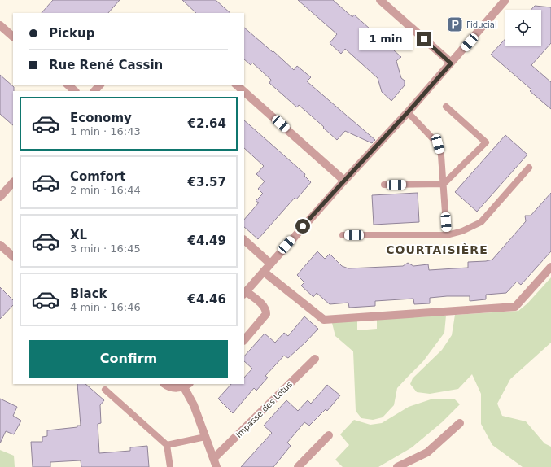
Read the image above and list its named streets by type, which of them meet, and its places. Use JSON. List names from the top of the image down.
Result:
{
  "streets": {
    "street": ["Impasse des Lotus"]
  },
  "districts": ["COURTAISIÈRE"],
  "places": {
    "parking": ["Fiducial"]
  },
  "page": {
    "banner": ["Pickup", "Rue René Cassin"],
    "bubble": "1 min",
    "list": [
      {
        "name": "Economy",
        "note": "1 min · 16:43",
        "value": "€2.64"
      },
      {
        "name": "Comfort",
        "note": "2 min · 16:44",
        "value": "€3.57"
      },
      {
        "name": "XL",
        "note": "3 min · 16:45",
        "value": "€4.49"
      },
      {
        "name": "Black",
        "note": "4 min · 16:46",
        "value": "€4.46"
      }
    ],
    "buttons": "Confirm"
  }
}
